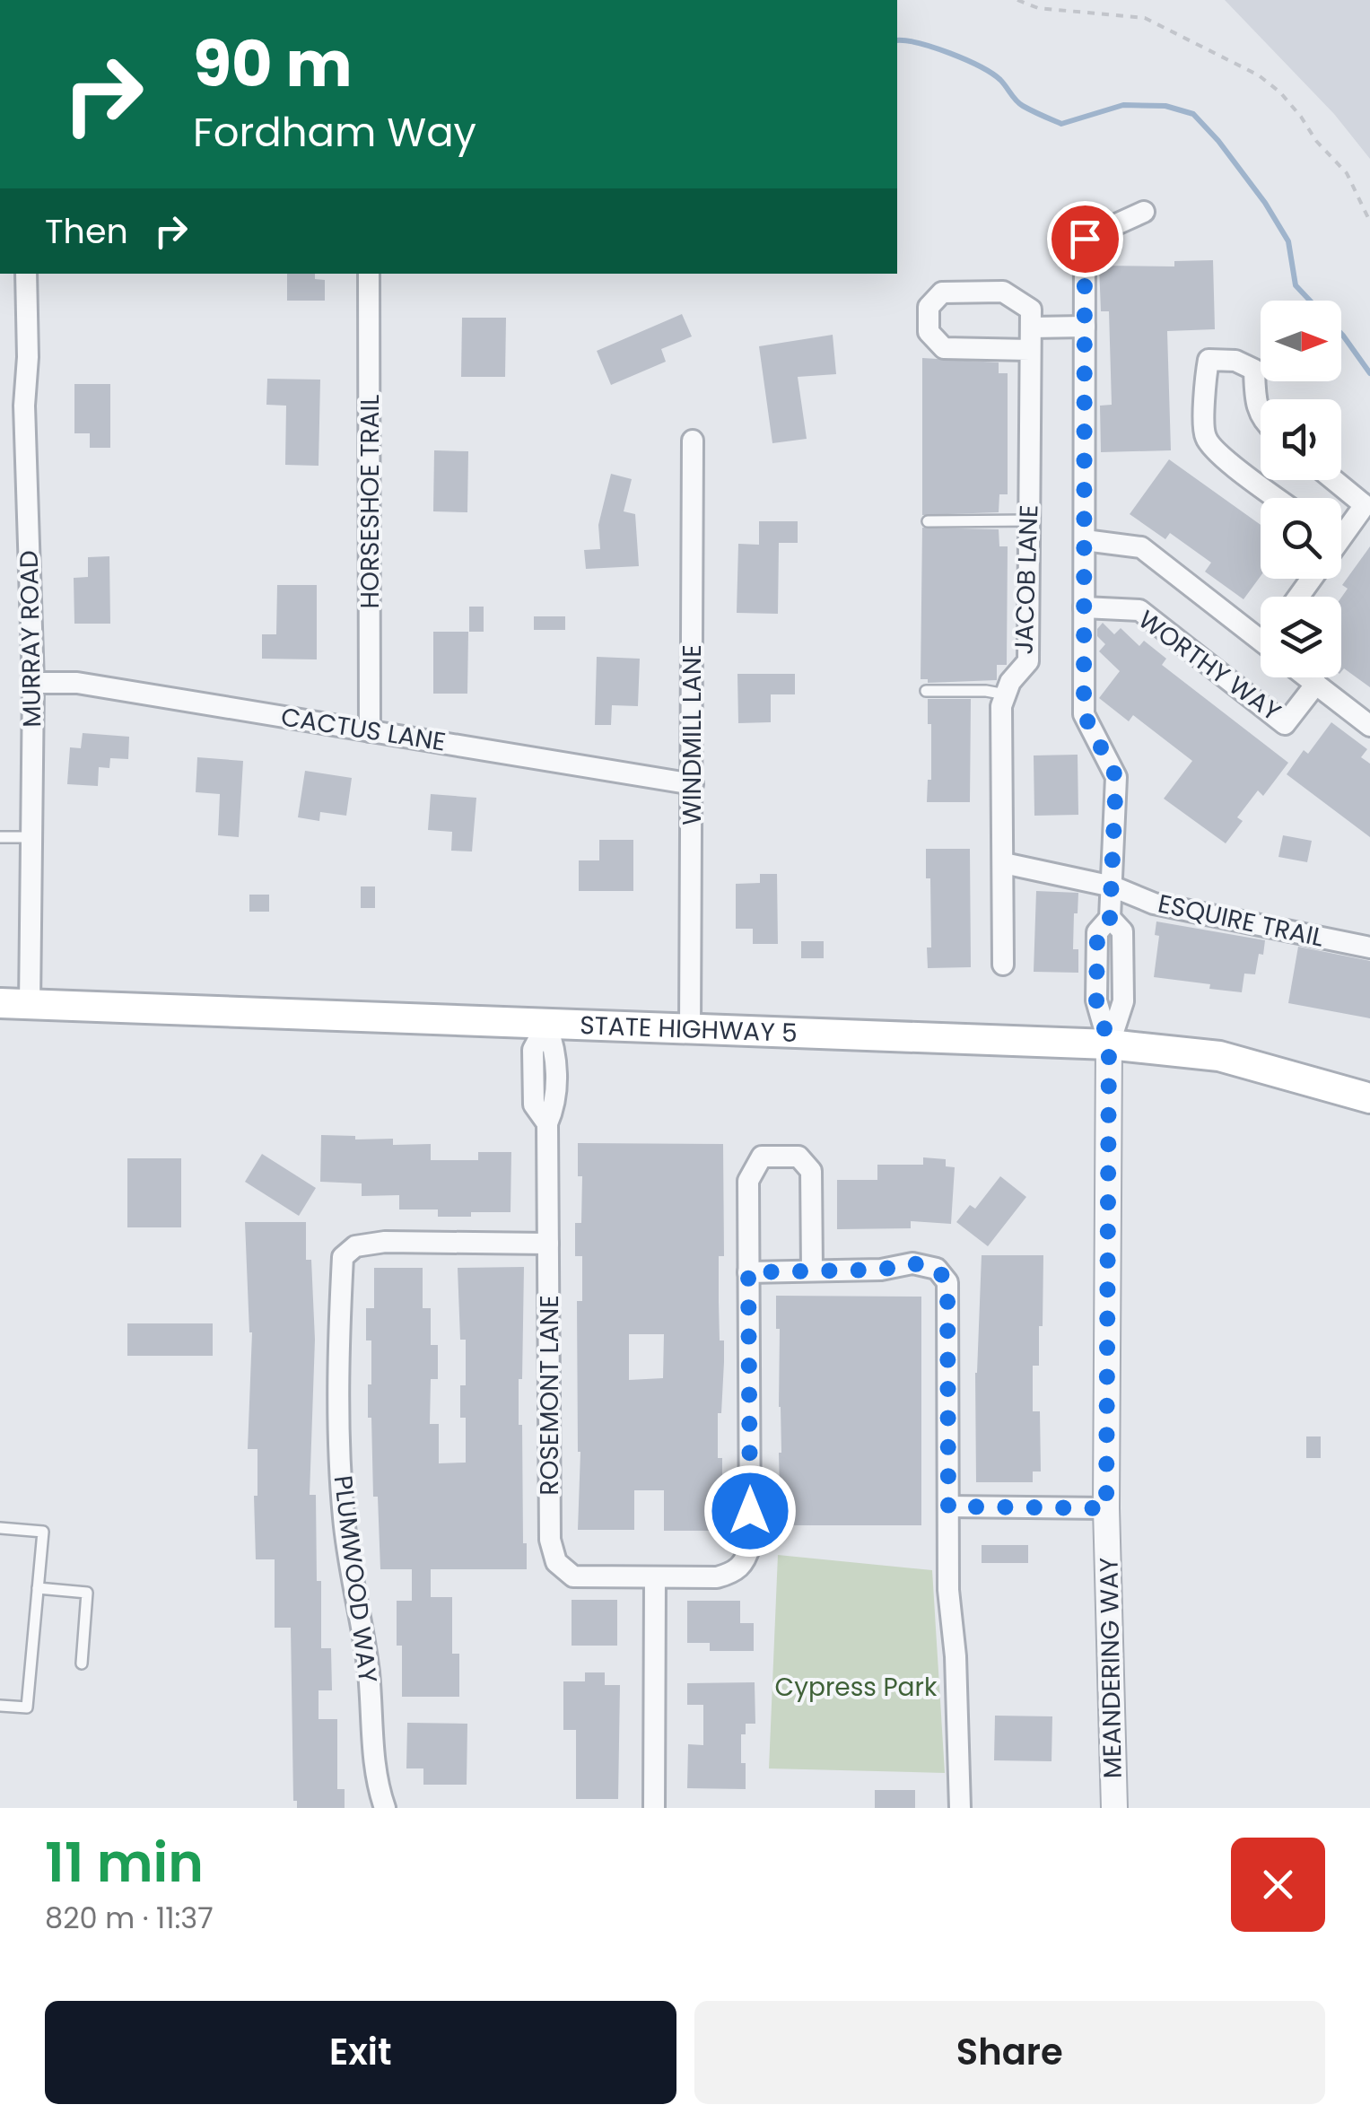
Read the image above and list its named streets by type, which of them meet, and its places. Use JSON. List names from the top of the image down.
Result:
{
  "streets": {
    "main road": ["STATE HIGHWAY 5"],
    "street": [
      "HORSESHOE TRAIL",
      "JACOB LANE",
      "MURRAY ROAD",
      "WORTHY WAY",
      "CACTUS LANE",
      "WINDMILL LANE",
      "ESQUIRE TRAIL",
      "ROSEMONT LANE",
      "PLUMWOOD WAY",
      "MEANDERING WAY"
    ]
  },
  "crossings": [
    ["HORSESHOE TRAIL", "CACTUS LANE"],
    ["JACOB LANE", "ESQUIRE TRAIL"],
    ["MURRAY ROAD", "CACTUS LANE"],
    ["MURRAY ROAD", "STATE HIGHWAY 5"],
    ["CACTUS LANE", "WINDMILL LANE"],
    ["WINDMILL LANE", "STATE HIGHWAY 5"],
    ["STATE HIGHWAY 5", "ROSEMONT LANE"],
    ["STATE HIGHWAY 5", "MEANDERING WAY"],
    ["ROSEMONT LANE", "PLUMWOOD WAY"]
  ],
  "parks": ["Cypress Park"],
  "north": "right",
  "page": {
    "turn": ["90 m", "Fordham Way"],
    "then": "Then",
    "heading": ["11 min", "820 m · 11:37"],
    "buttons": ["Exit", "Share"]
  }
}
